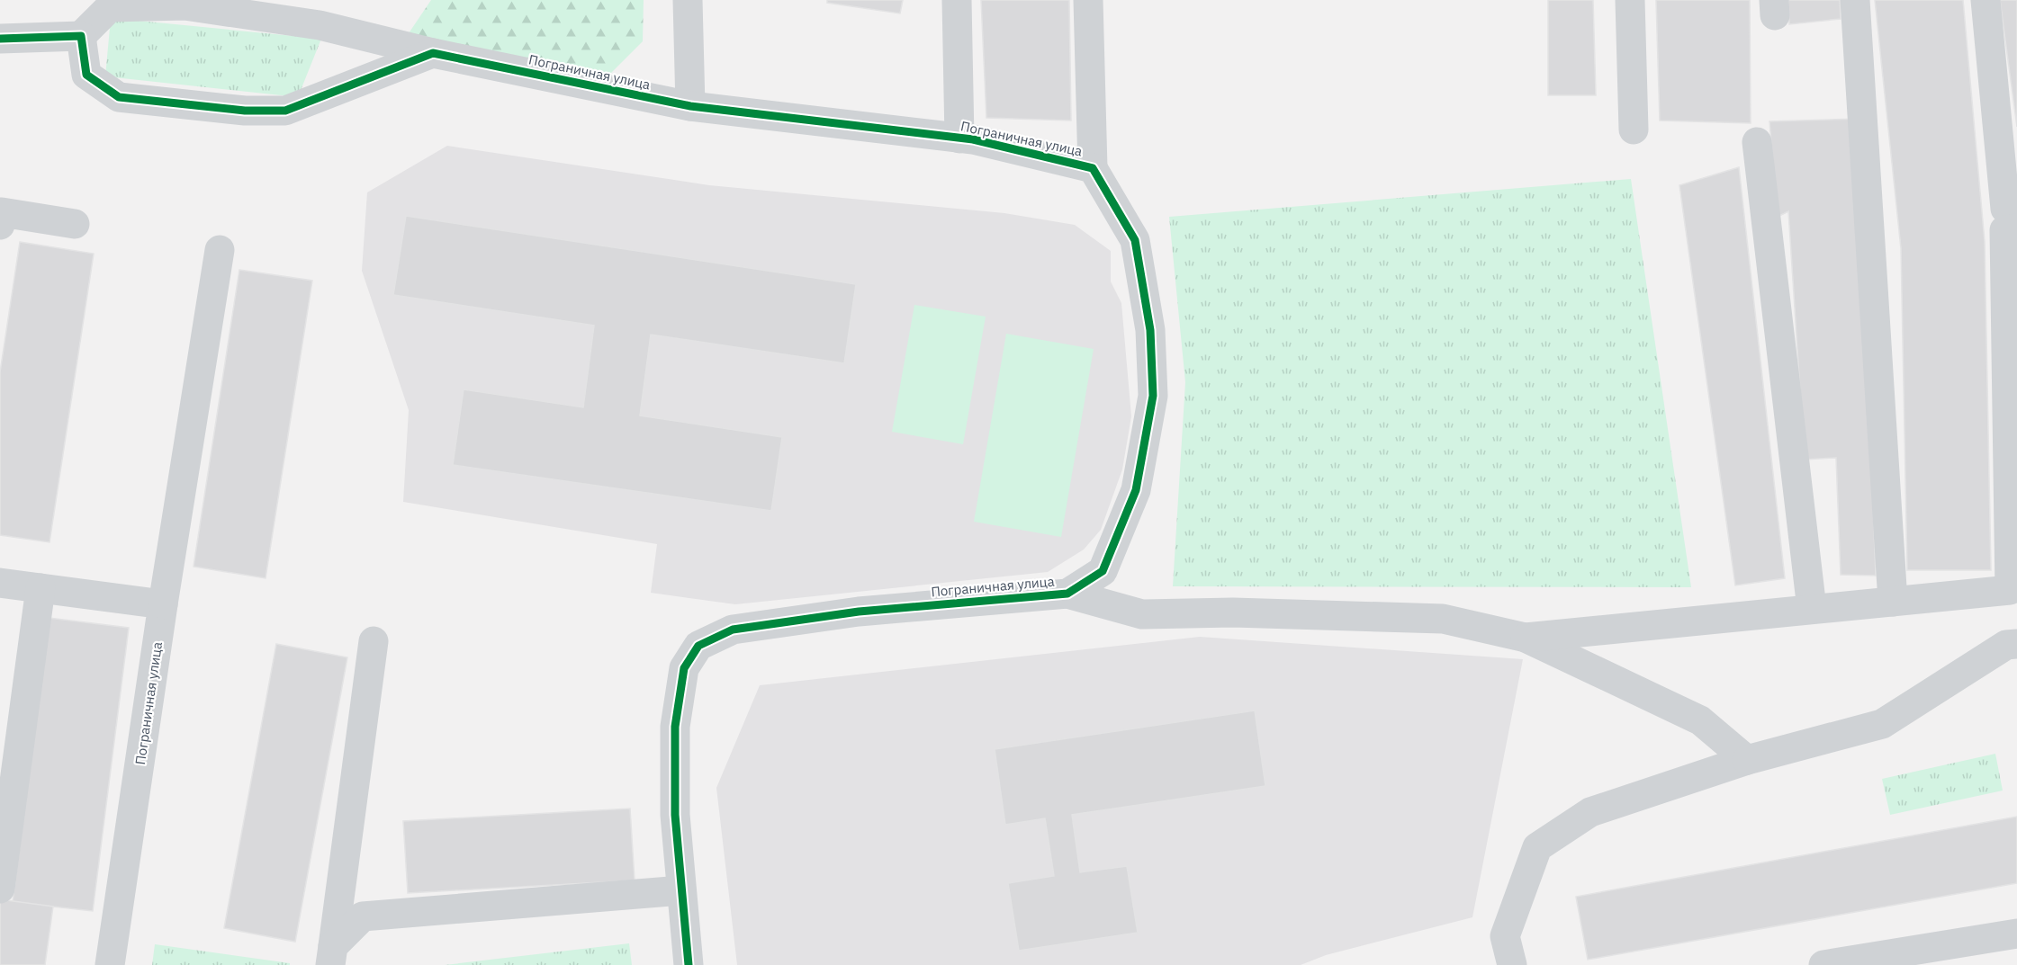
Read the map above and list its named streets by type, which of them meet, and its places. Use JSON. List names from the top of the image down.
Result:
{
  "streets": {
    "street": ["Пограничная улица"]
  }
}
